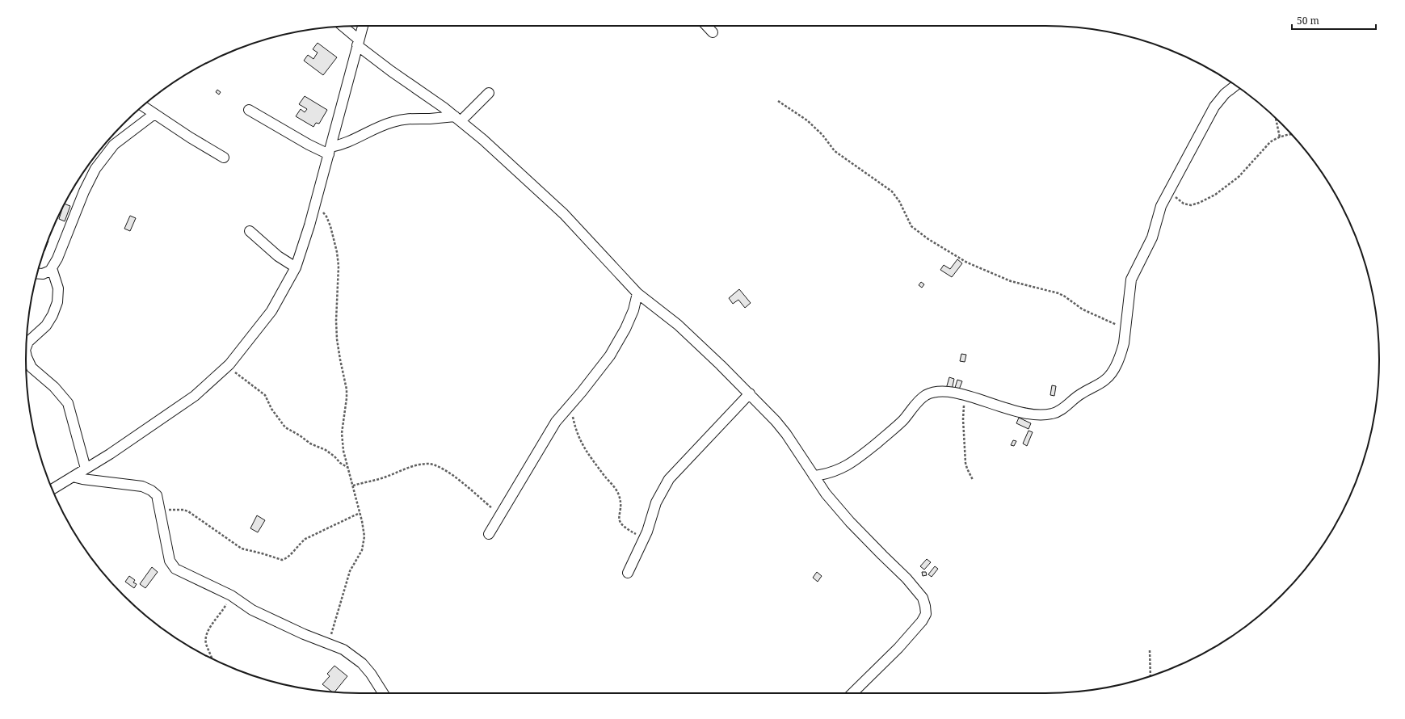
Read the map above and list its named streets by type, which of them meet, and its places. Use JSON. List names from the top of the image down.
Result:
{
  "scale_bar": "50 m"
}
